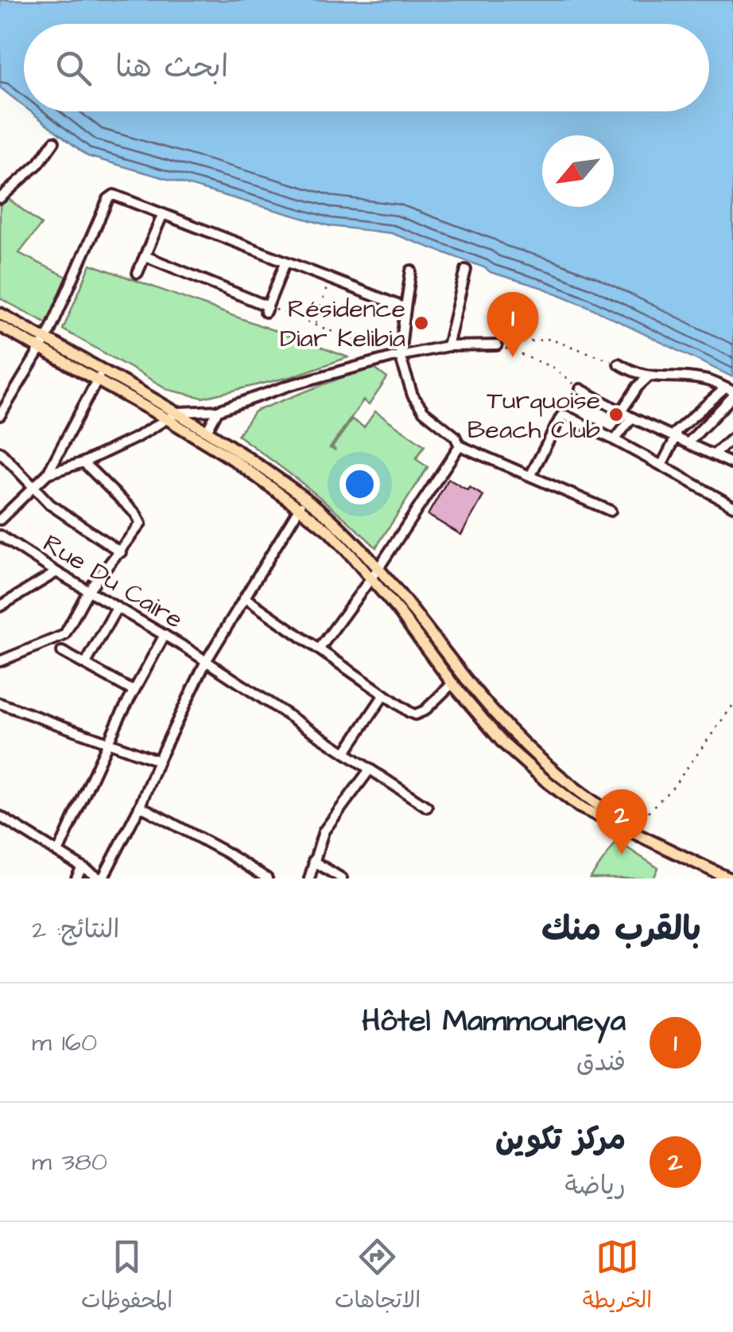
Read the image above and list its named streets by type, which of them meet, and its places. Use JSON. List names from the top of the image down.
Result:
{
  "streets": {
    "street": ["Rue Du Caire"]
  },
  "places": ["Résidence Diar Kelibia", "Turquoise Beach Club"],
  "north": "bottom left",
  "page": {
    "search": "ابحث هنا",
    "pins": ["1", "2"],
    "heading": ["بالقرب منك", "النتائج: 2"],
    "list": [
      {
        "mark": "1",
        "name": "Hôtel Mammouneya",
        "note": "فندق",
        "value": "160 m"
      },
      {
        "mark": "2",
        "name": "مركز تكوين",
        "note": "رياضة",
        "value": "380 m"
      }
    ],
    "nav": ["الخريطة", "الاتجاهات", "المحفوظات"]
  }
}
